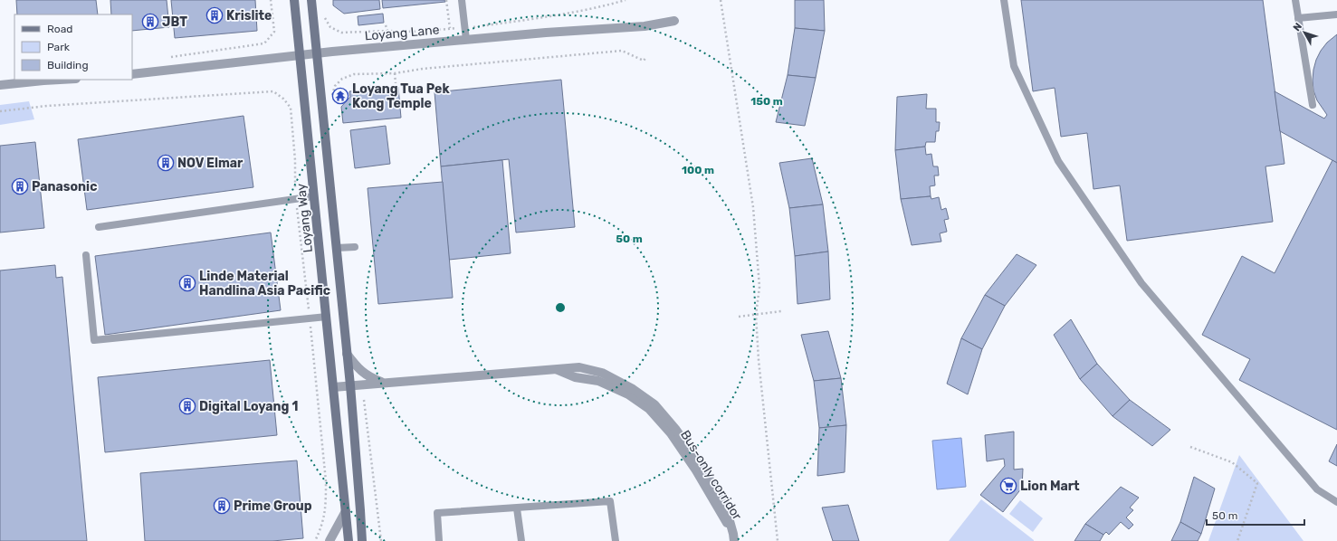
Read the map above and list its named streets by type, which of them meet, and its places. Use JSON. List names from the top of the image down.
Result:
{
  "streets": {
    "main road": ["Loyang Way"],
    "street": ["Loyang Lane", "Bus-only corridor"]
  },
  "crossings": [
    ["Loyang Lane", "Loyang Way"],
    ["Loyang Way", "Bus-only corridor"]
  ],
  "places": {
    "building": [
      "Krislite",
      "JBT",
      "NOV Elmar",
      "Panasonic",
      "Linde Material Handlina Asia Pacific",
      "Digital Loyang 1",
      "Prime Group"
    ],
    "temple": ["Loyang Tua Pek Kong Temple"],
    "supermarket": ["Lion Mart"]
  },
  "legend": ["Road", "Park", "Building"],
  "scale_bar": "50 m",
  "north": "top left",
  "rings": ["150 m", "100 m", "50 m"]
}
